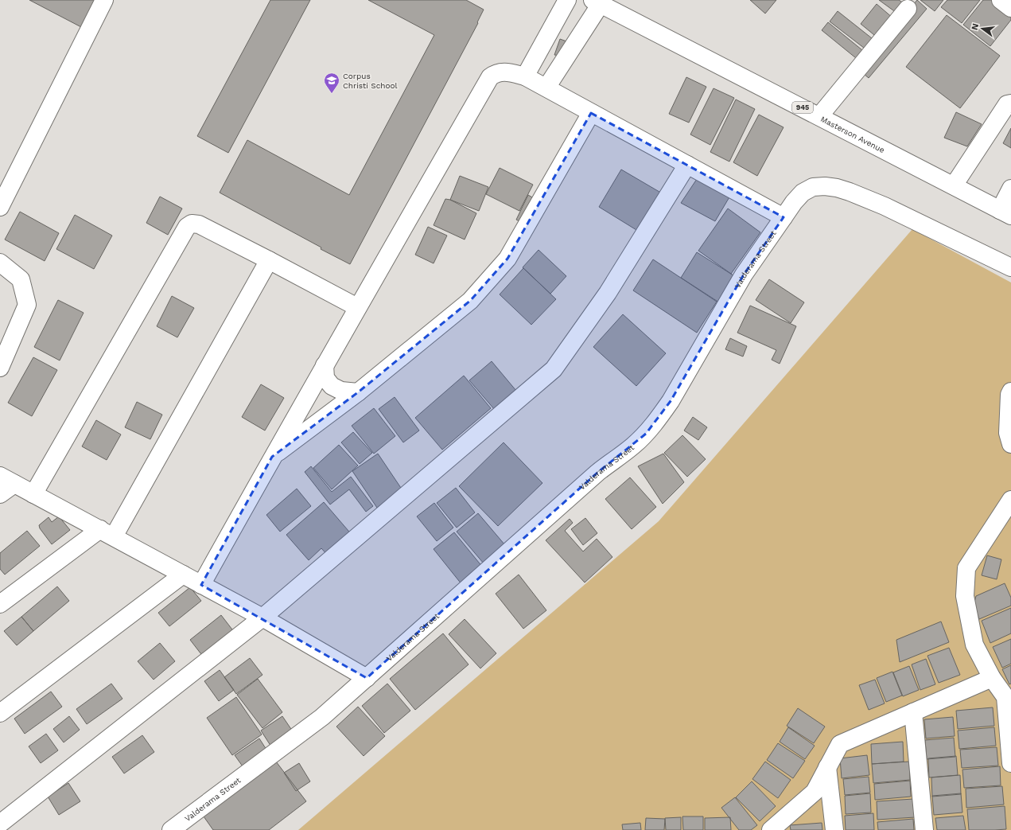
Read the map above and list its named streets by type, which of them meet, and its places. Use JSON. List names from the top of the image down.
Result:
{
  "streets": {
    "street": ["945", "Masterson Avenue", "Valderama Street"]
  },
  "places": {
    "school or university": ["Corpus Christi School"]
  },
  "north": "left"
}
